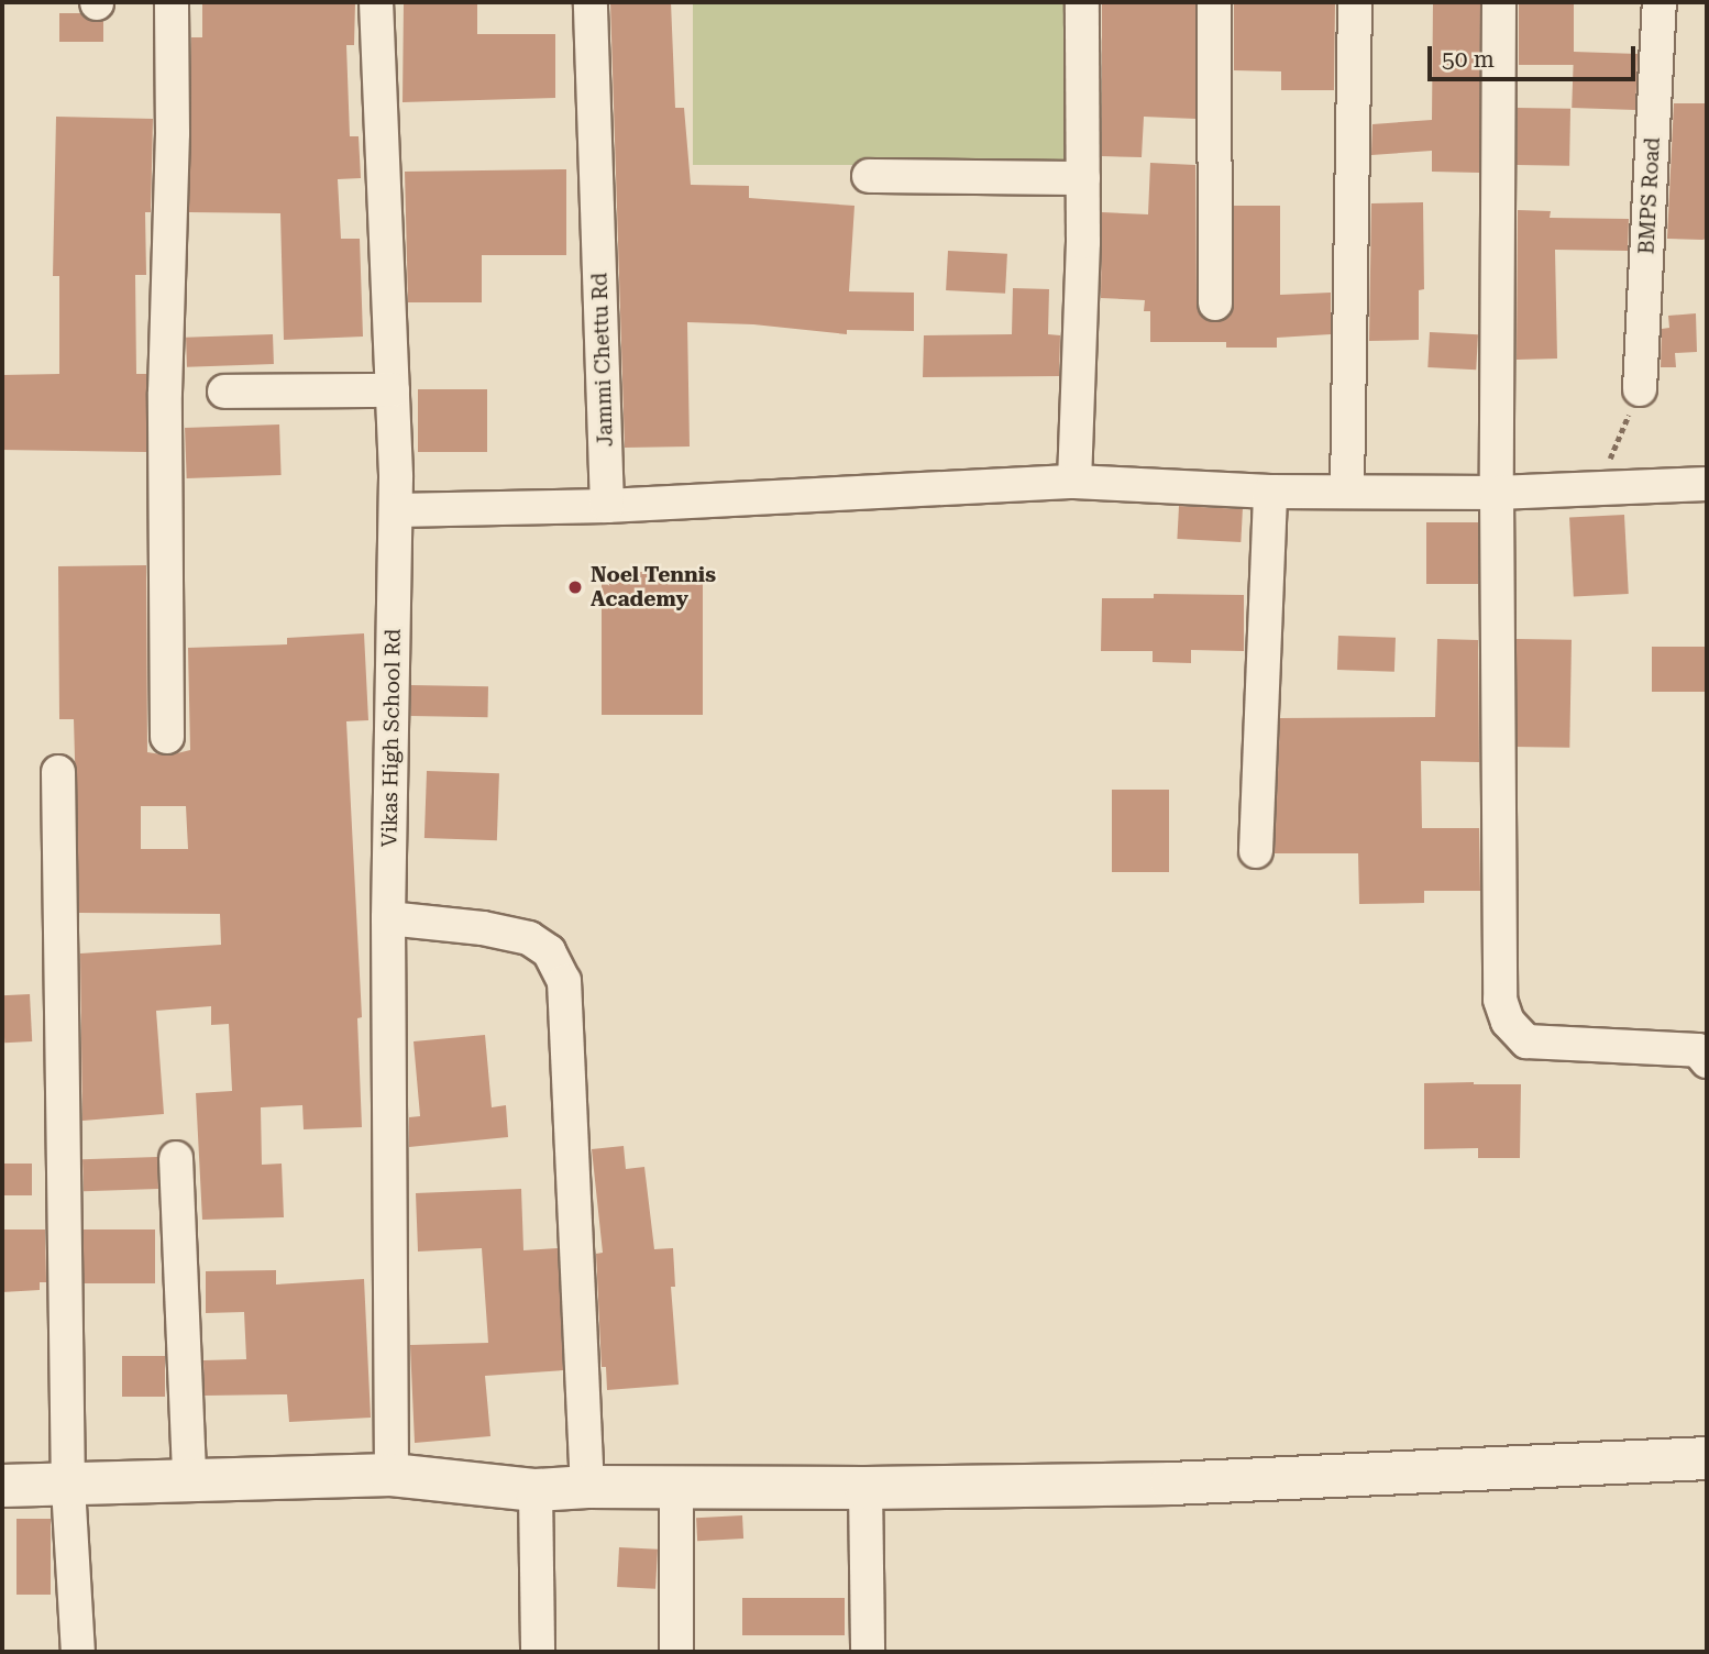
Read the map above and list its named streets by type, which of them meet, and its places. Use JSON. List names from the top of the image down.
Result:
{
  "streets": {
    "street": ["BMPS Road", "Jammi Chettu Rd", "Vikas High School Rd"]
  },
  "places": ["Noel Tennis Academy"],
  "scale_bar": "50 m"
}
